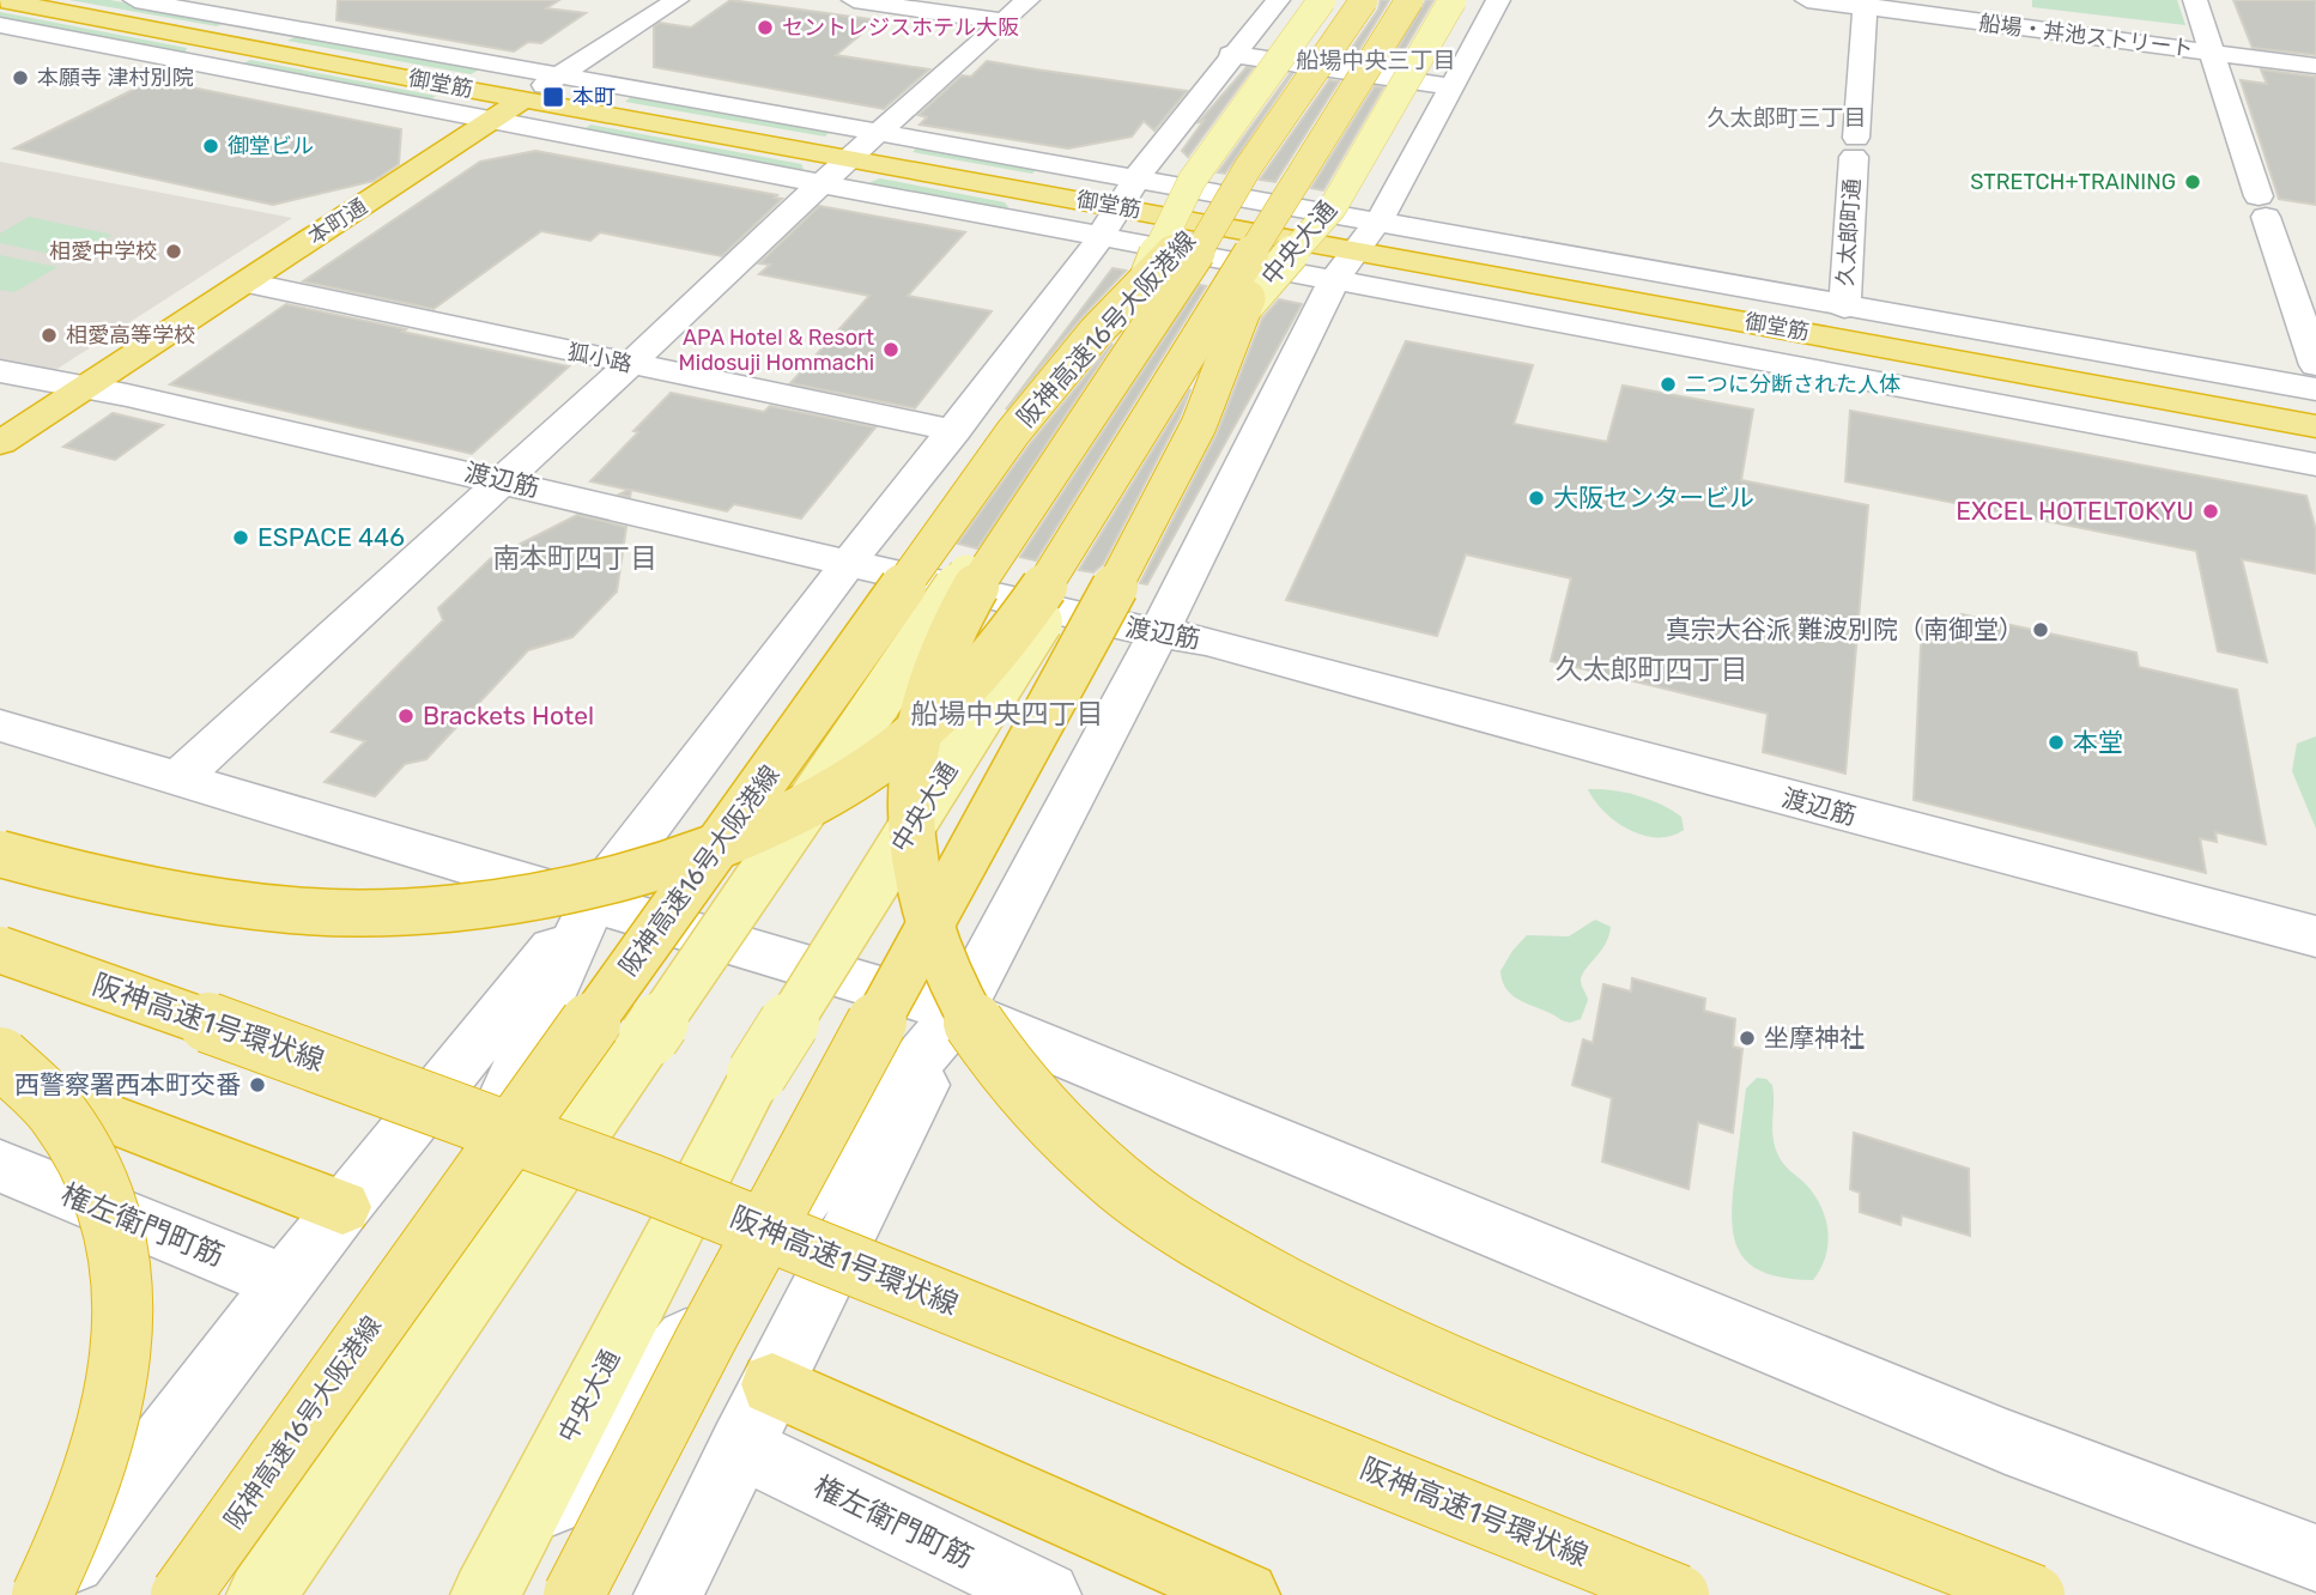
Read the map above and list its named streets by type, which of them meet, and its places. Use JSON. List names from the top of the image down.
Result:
{
  "streets": {
    "highway": [
      "御堂筋",
      "本町通",
      "阪神高速16号大阪港線",
      "阪神高速1号環状線"
    ],
    "main road": ["中央大通"],
    "street": [
      "船場・丼池ストリート",
      "久太郎町通",
      "狐小路",
      "渡辺筋",
      "権左衛門町筋"
    ]
  },
  "crossings": [
    ["船場・丼池ストリート", "久太郎町通"],
    ["御堂筋", "本町通"],
    ["御堂筋", "中央大通"],
    ["本町通", "狐小路"],
    ["本町通", "渡辺筋"],
    ["中央大通", "渡辺筋"]
  ],
  "districts": [
    "船場中央三丁目",
    "久太郎町三丁目",
    "南本町四丁目",
    "久太郎町四丁目",
    "船場中央四丁目"
  ],
  "places": {
    "other": [
      "セントレジスホテル大阪",
      "本願寺 津村別院",
      "御堂ビル",
      "STRETCH+TRAINING",
      "相愛中学校",
      "相愛高等学校",
      "APA Hotel & Resort Midosuji Hommachi",
      "二つに分断された人体",
      "大阪センタービル",
      "EXCEL HOTELTOKYU",
      "ESPACE 446",
      "真宗大谷派 難波別院（南御堂）",
      "Brackets Hotel",
      "本堂",
      "坐摩神社",
      "西警察署西本町交番"
    ],
    "transit": ["本町"]
  }
}
